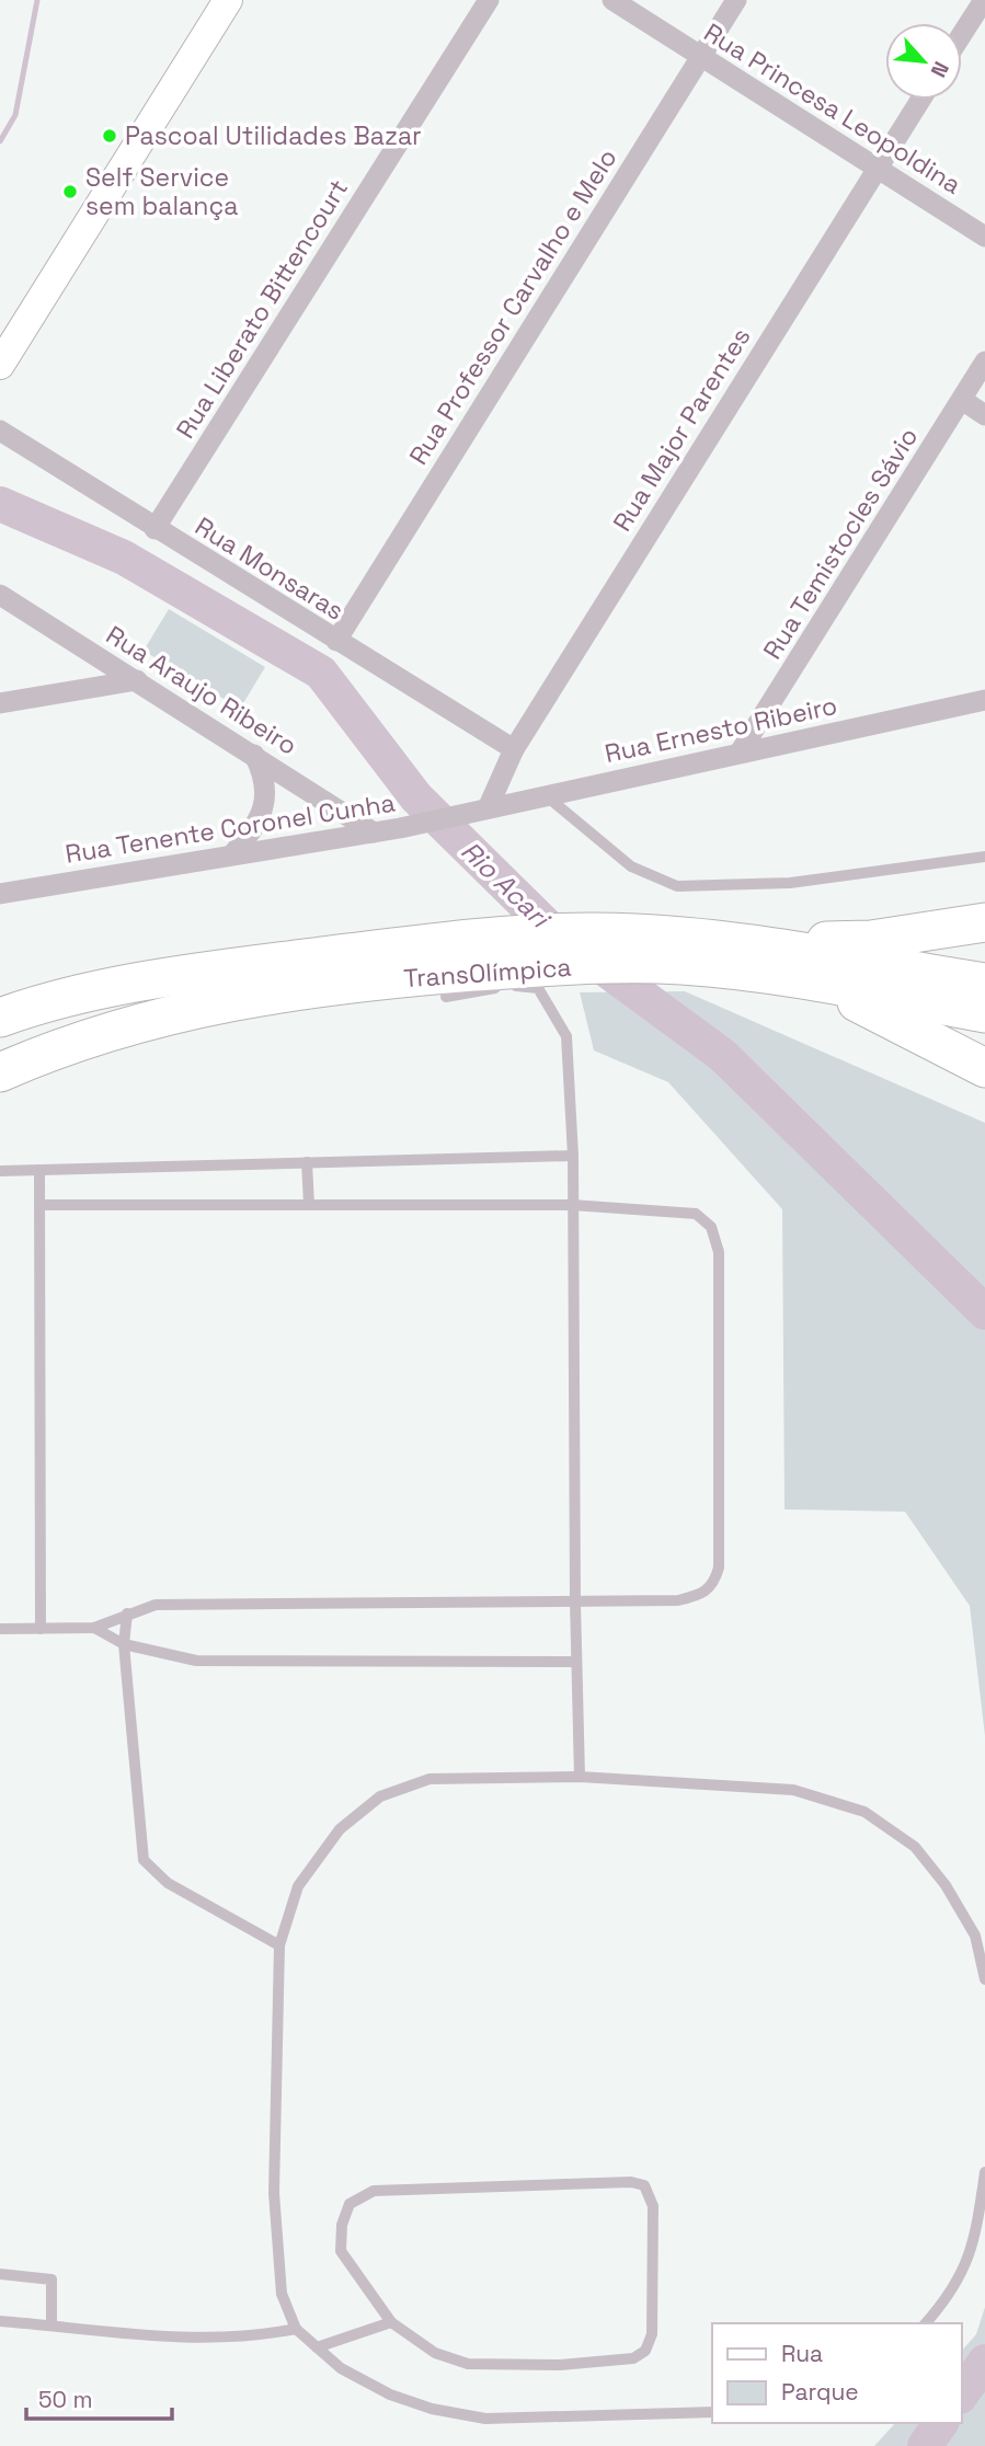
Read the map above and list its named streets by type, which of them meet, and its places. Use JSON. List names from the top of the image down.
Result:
{
  "streets": {
    "highway": ["TransOlímpica"],
    "street": [
      "Rua Princesa Leopoldina",
      "Rua Professor Carvalho e Melo",
      "Rua Liberato Bittencourt",
      "Rua Major Parentes",
      "Rua Temistocles Sávio",
      "Rua Monsaras",
      "Rua Araujo Ribeiro",
      "Rua Ernesto Ribeiro",
      "Rua Tenente Coronel Cunha"
    ]
  },
  "crossings": [
    ["Rua Princesa Leopoldina", "Rua Professor Carvalho e Melo"],
    ["Rua Princesa Leopoldina", "Rua Major Parentes"],
    ["Rua Professor Carvalho e Melo", "Rua Monsaras"],
    ["Rua Liberato Bittencourt", "Rua Monsaras"],
    ["Rua Major Parentes", "Rua Monsaras"],
    ["Rua Major Parentes", "Rua Ernesto Ribeiro"],
    ["Rua Major Parentes", "Rua Tenente Coronel Cunha"],
    ["Rua Temistocles Sávio", "Rua Ernesto Ribeiro"],
    ["Rua Araujo Ribeiro", "Rua Tenente Coronel Cunha"],
    ["Rua Ernesto Ribeiro", "Rua Tenente Coronel Cunha"]
  ],
  "water": ["Rio Acari"],
  "places": ["Pascoal Utilidades Bazar", "Self Service sem balança"],
  "legend": ["Rua", "Parque"],
  "scale_bar": "50 m",
  "north": "bottom right"
}
